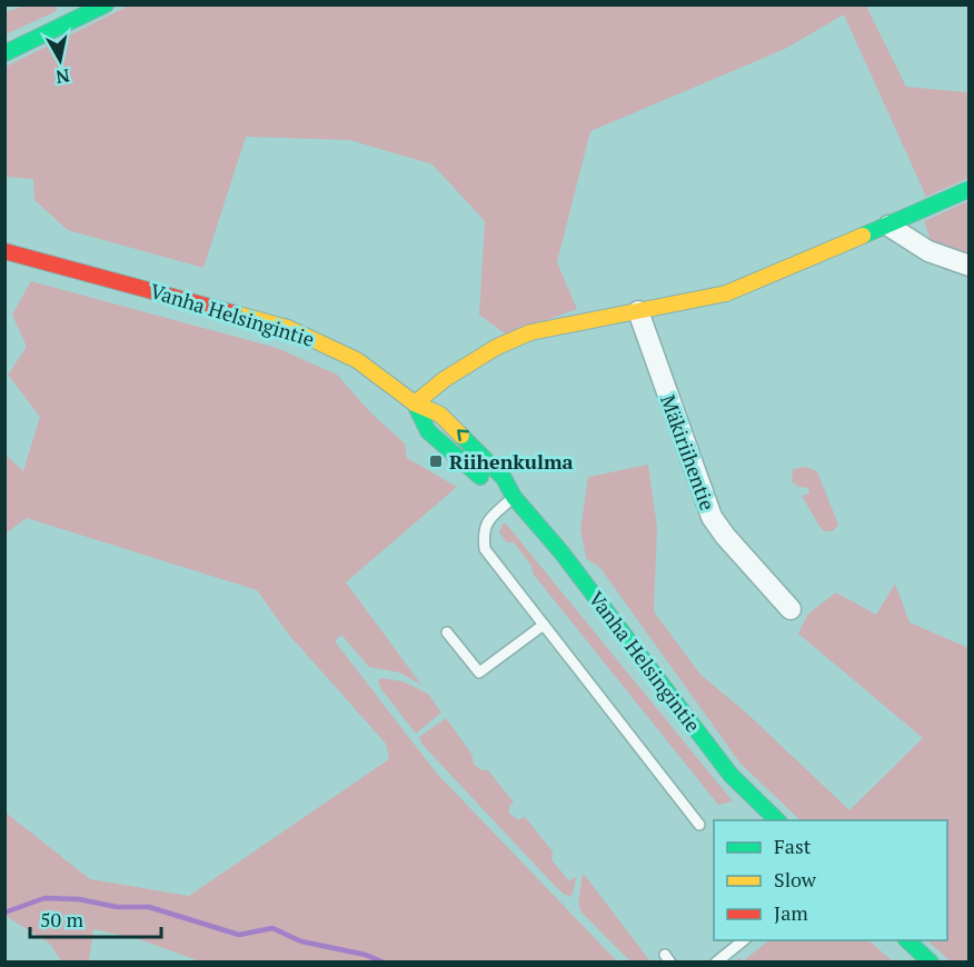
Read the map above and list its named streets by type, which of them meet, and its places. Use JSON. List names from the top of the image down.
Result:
{
  "streets": {
    "main road": ["Vanha Helsingintie"],
    "street": ["Mäkiriihentie"]
  },
  "places": {
    "transit": ["Riihenkulma"]
  },
  "legend": ["Fast", "Slow", "Jam"],
  "scale_bar": "50 m",
  "north": "bottom"
}
